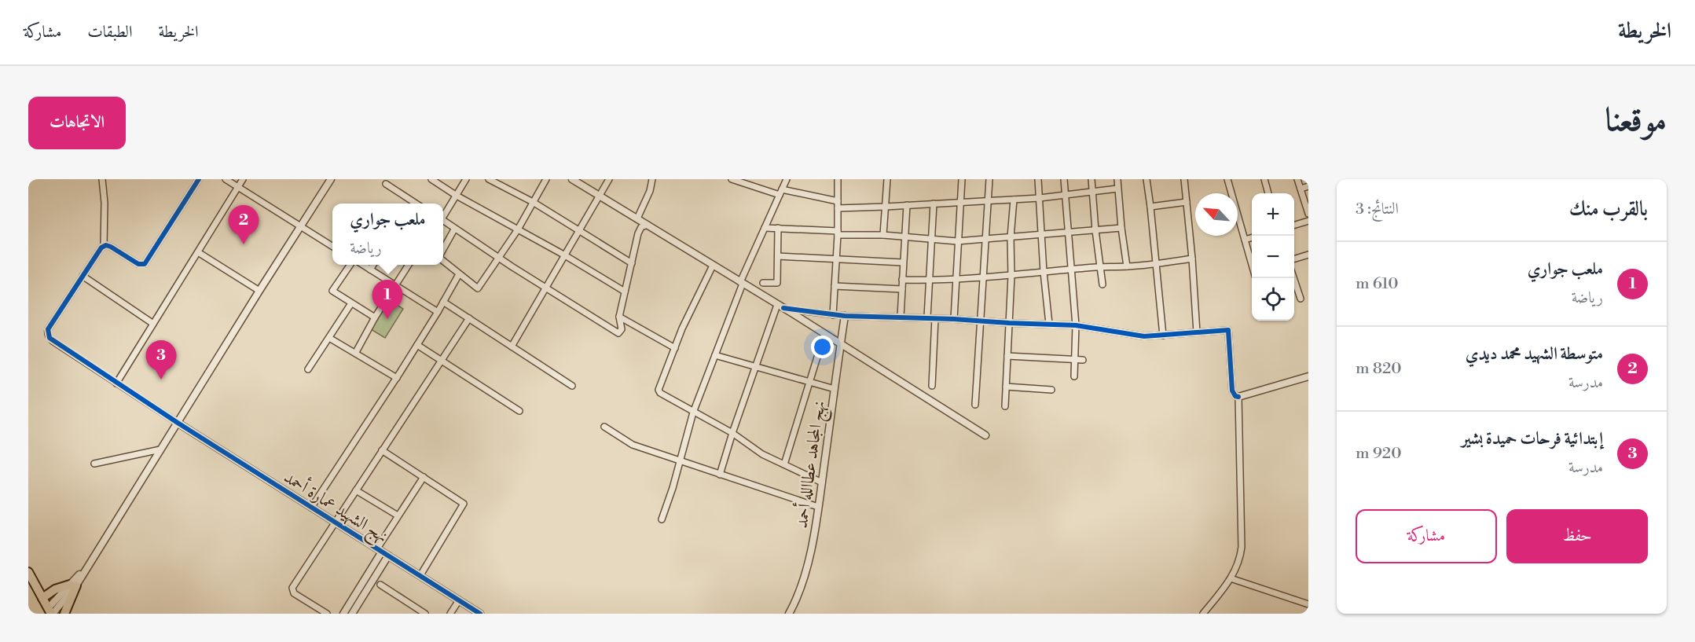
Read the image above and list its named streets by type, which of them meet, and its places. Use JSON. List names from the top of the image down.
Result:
{
  "streets": {
    "street": ["نهج المجاهد عطاالله أحمد", "نهج الشهيد عمارة أحمد"]
  },
  "north": "top left",
  "page": {
    "header": "الخريطة",
    "nav": ["الخريطة", "الطبقات", "مشاركة"],
    "title": "موقعنا",
    "buttons": [
      "الاتجاهات",
      ["حفظ", "مشاركة"]
    ],
    "heading": ["بالقرب منك", "النتائج: 3"],
    "map_buttons": ["+", "−"],
    "popup": ["ملعب جواري", "رياضة"],
    "pins": ["2", "1", "3"],
    "list": [
      {
        "mark": "1",
        "name": "ملعب جواري",
        "note": "رياضة",
        "value": "610 m"
      },
      {
        "mark": "2",
        "name": "متوسطة الشهيد محمد ديدي",
        "note": "مدرسة",
        "value": "820 m"
      },
      {
        "mark": "3",
        "name": "إبتدائية فرحات حميدة بشير",
        "note": "مدرسة",
        "value": "920 m"
      }
    ]
  }
}
